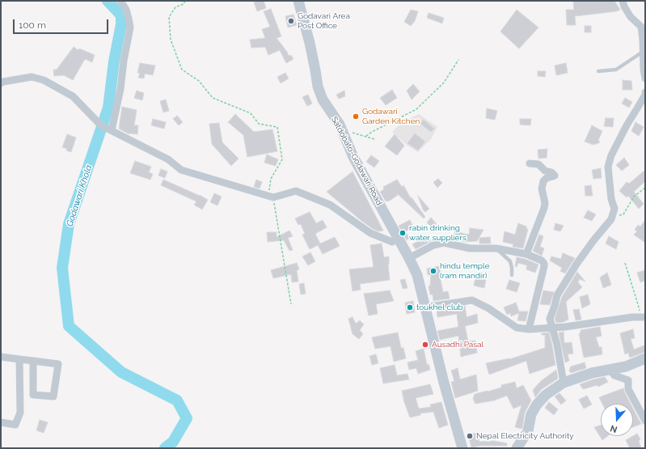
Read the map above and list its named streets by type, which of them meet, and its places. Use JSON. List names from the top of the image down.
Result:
{
  "streets": {
    "street": ["Satdobato-Godawari Road"]
  },
  "water": ["Godawari Khola"],
  "places": [
    "Godavari Area Post Office",
    "Godawari Garden Kitchen",
    "rabin drinking water suppliers",
    "hindu temple (ram mandir)",
    "toukhel club",
    "Ausadhi Pasal",
    "Nepal Electricity Authority"
  ],
  "scale_bar": "100 m",
  "north": "bottom"
}
